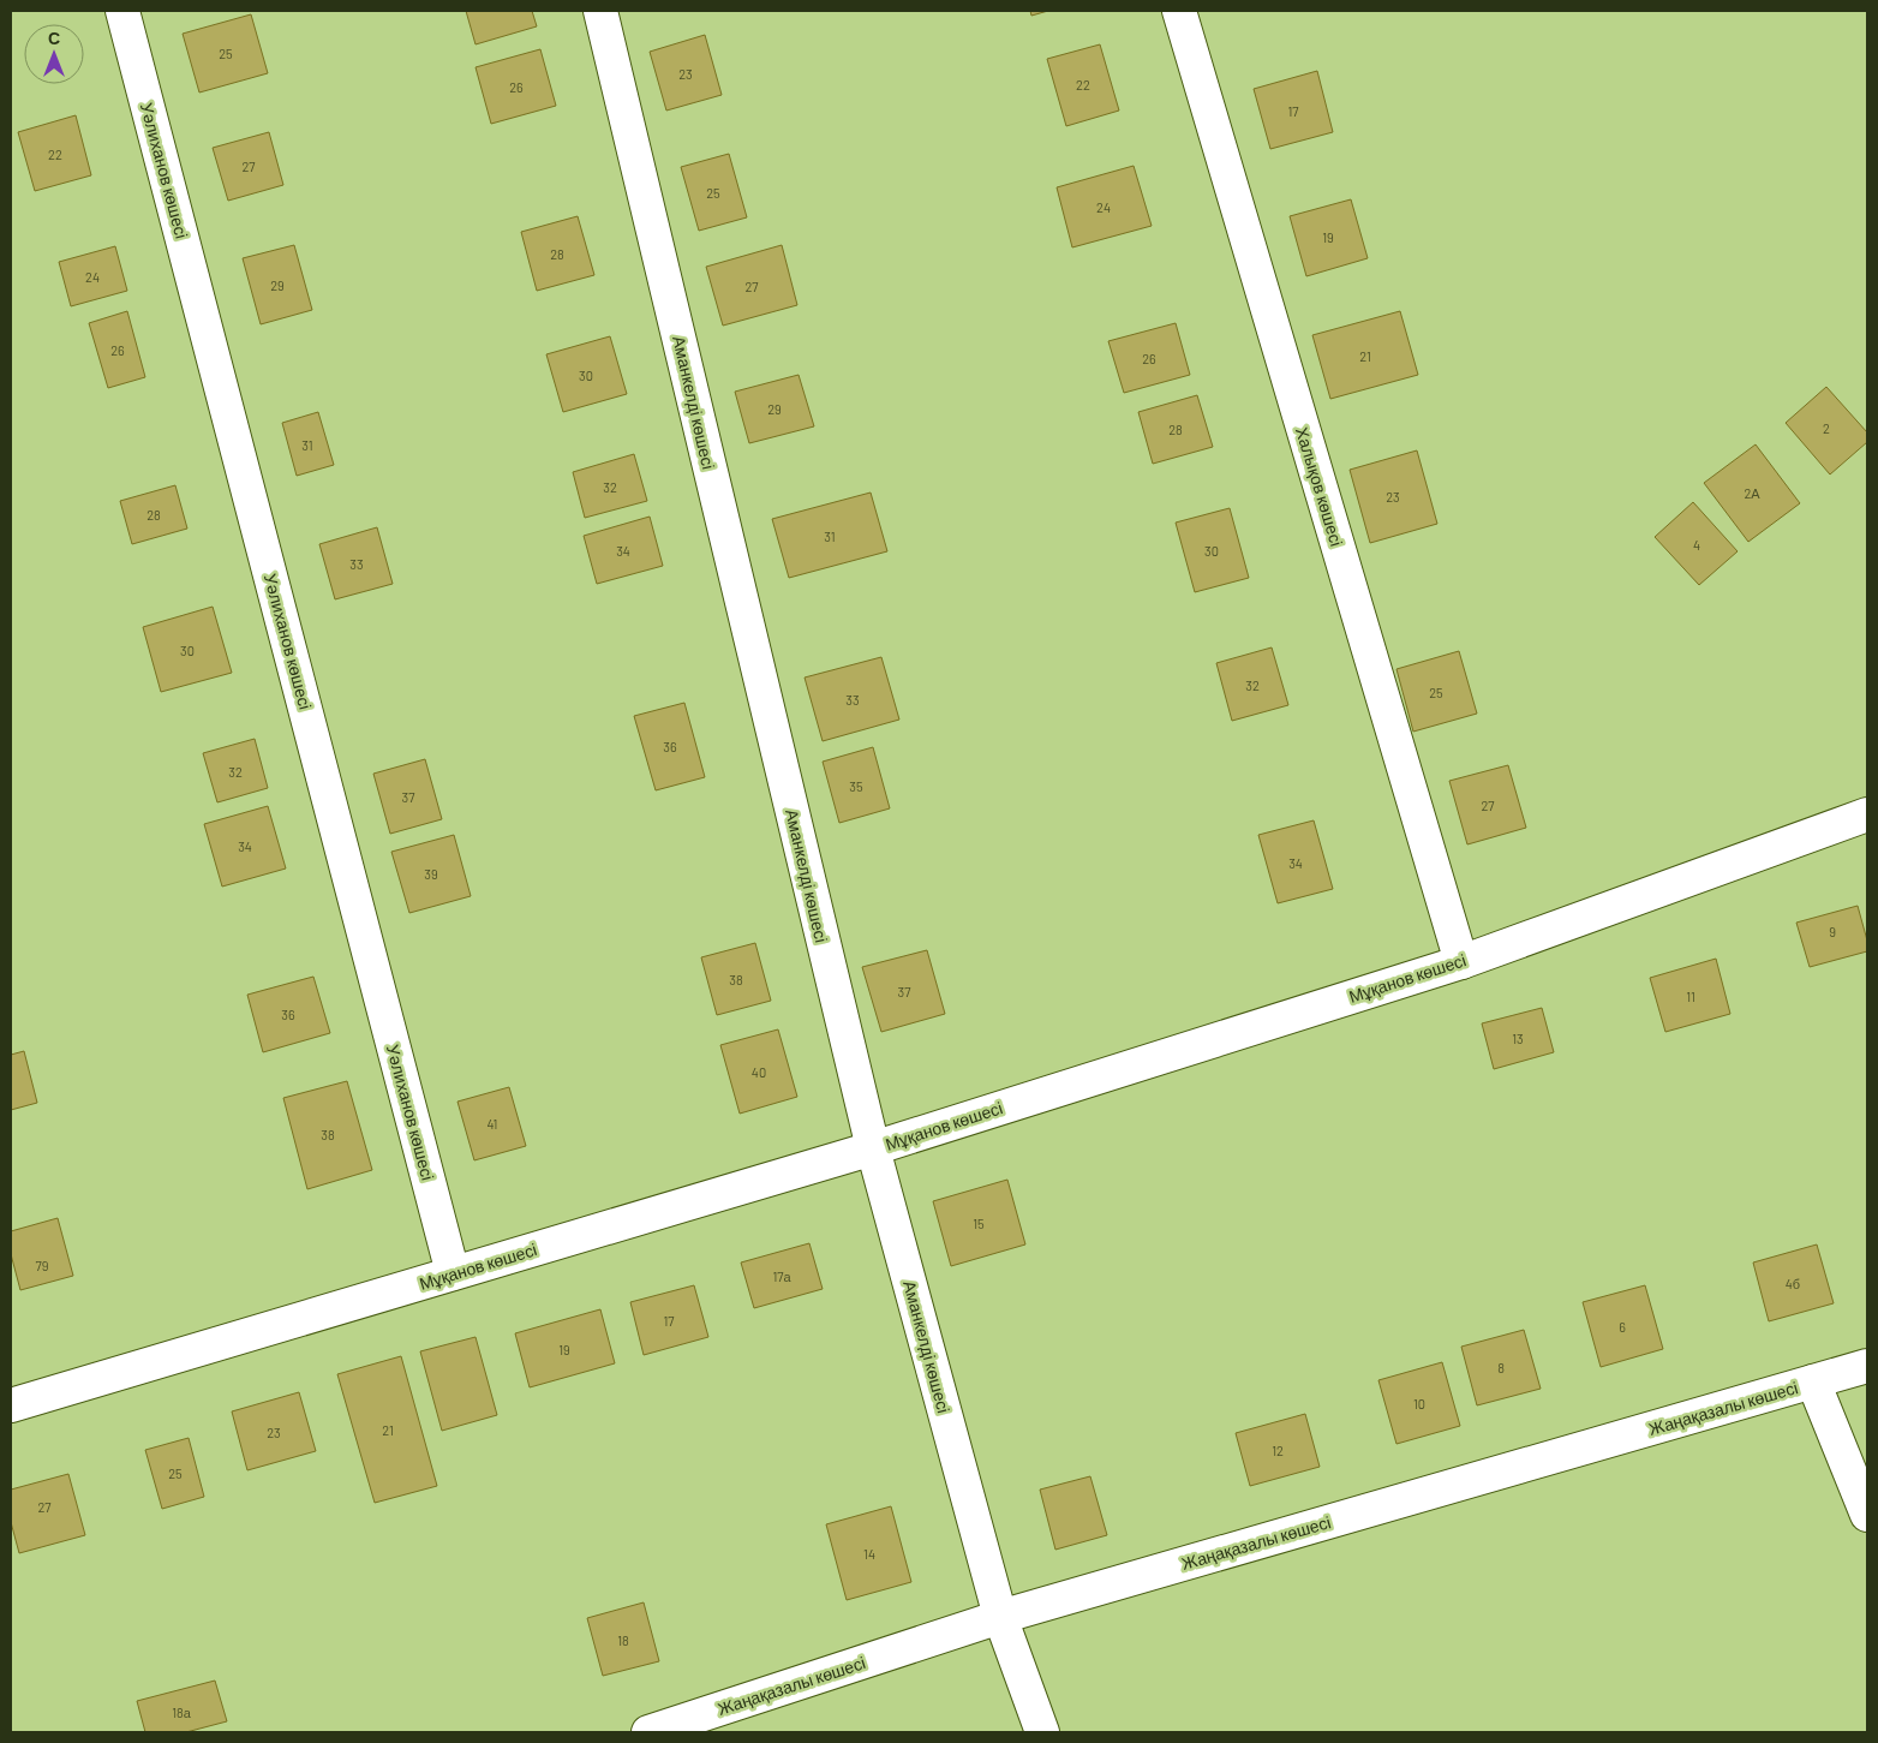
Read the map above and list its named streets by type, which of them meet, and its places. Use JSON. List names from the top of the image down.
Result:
{
  "streets": {
    "street": [
      "Уәлиханов көшесі",
      "Аманкелді көшесі",
      "Халықов көшесі",
      "Мұқанов көшесі",
      "Жаңақазалы көшесі"
    ]
  },
  "crossings": [
    ["Уәлиханов көшесі", "Мұқанов көшесі"],
    ["Аманкелді көшесі", "Мұқанов көшесі"],
    ["Аманкелді көшесі", "Жаңақазалы көшесі"],
    ["Халықов көшесі", "Мұқанов көшесі"]
  ],
  "house_numbers": [
    "25",
    "23",
    "22",
    "26",
    "17",
    "22",
    "27",
    "25",
    "24",
    "19",
    "28",
    "24",
    "29",
    "27",
    "26",
    "21",
    "26",
    "30",
    "29",
    "2",
    "28",
    "31",
    "32",
    "2А",
    "23",
    "28",
    "31",
    "4",
    "34",
    "30",
    "33",
    "30",
    "32",
    "25",
    "33",
    "36",
    "32",
    "35",
    "37",
    "27",
    "34",
    "34",
    "39",
    "9",
    "38",
    "37",
    "11",
    "36",
    "13",
    "40",
    "41",
    "38",
    "15",
    "79",
    "17а",
    "4б",
    "17",
    "6",
    "19",
    "8",
    "10",
    "21",
    "23",
    "12",
    "25",
    "27",
    "14",
    "18",
    "18а"
  ],
  "north": "top"
}
